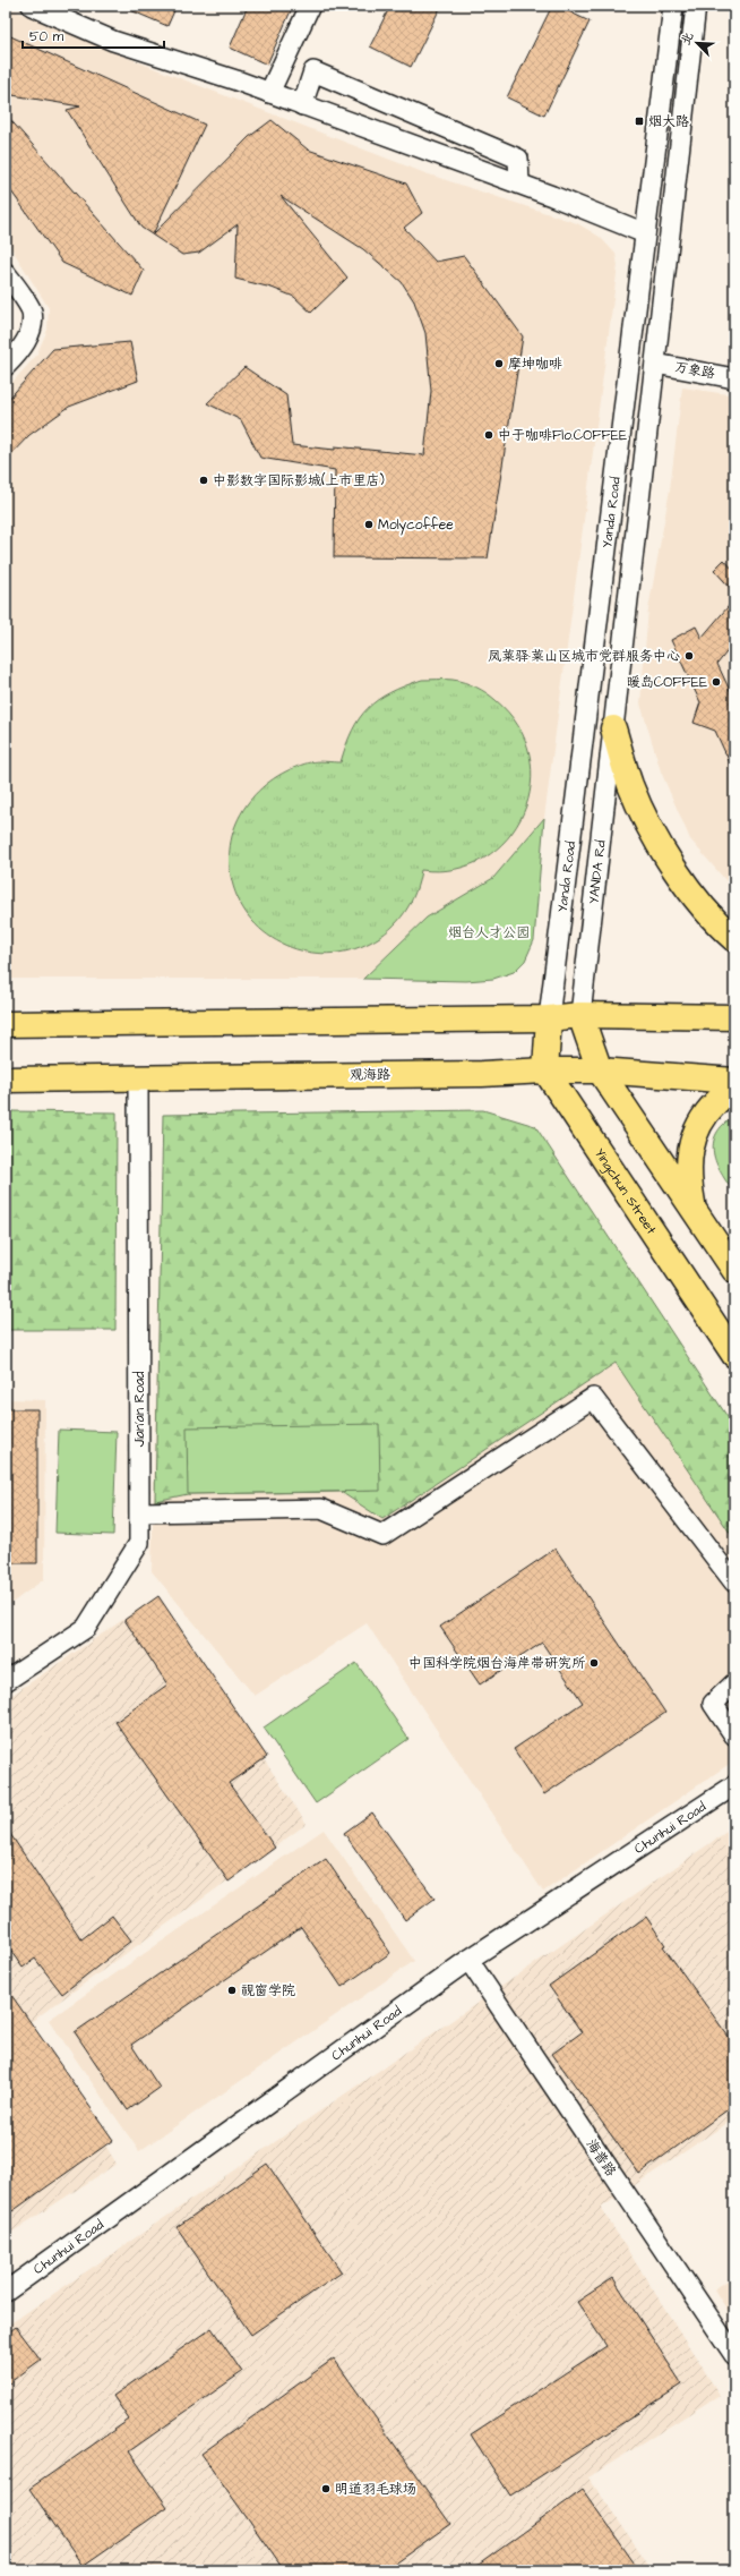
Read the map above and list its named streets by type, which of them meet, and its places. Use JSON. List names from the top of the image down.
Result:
{
  "streets": {
    "main road": ["观海路", "Yingchun Street"],
    "street": [
      "万象路",
      "Yanda Road",
      "YANDA Rd",
      "Jian'an Road",
      "Chunhui Road",
      "海普路"
    ]
  },
  "crossings": [
    ["万象路", "Yanda Road"],
    ["Yanda Road", "YANDA Rd"],
    ["观海路", "Yingchun Street"],
    ["观海路", "Jian'an Road"],
    ["Chunhui Road", "海普路"]
  ],
  "parks": ["烟台人才公园"],
  "places": {
    "transit": ["烟大路"],
    "other": [
      "摩坤咖啡",
      "中于咖啡Flo.COFFEE",
      "中影数字国际影城(上市里店)",
      "Molycoffee",
      "凤莱驿·莱山区城市党群服务中心",
      "暖岛COFFEE",
      "中国科学院烟台海岸带研究所",
      "视窗学院",
      "明道羽毛球场"
    ]
  },
  "scale_bar": "50 m",
  "north": "top left"
}
